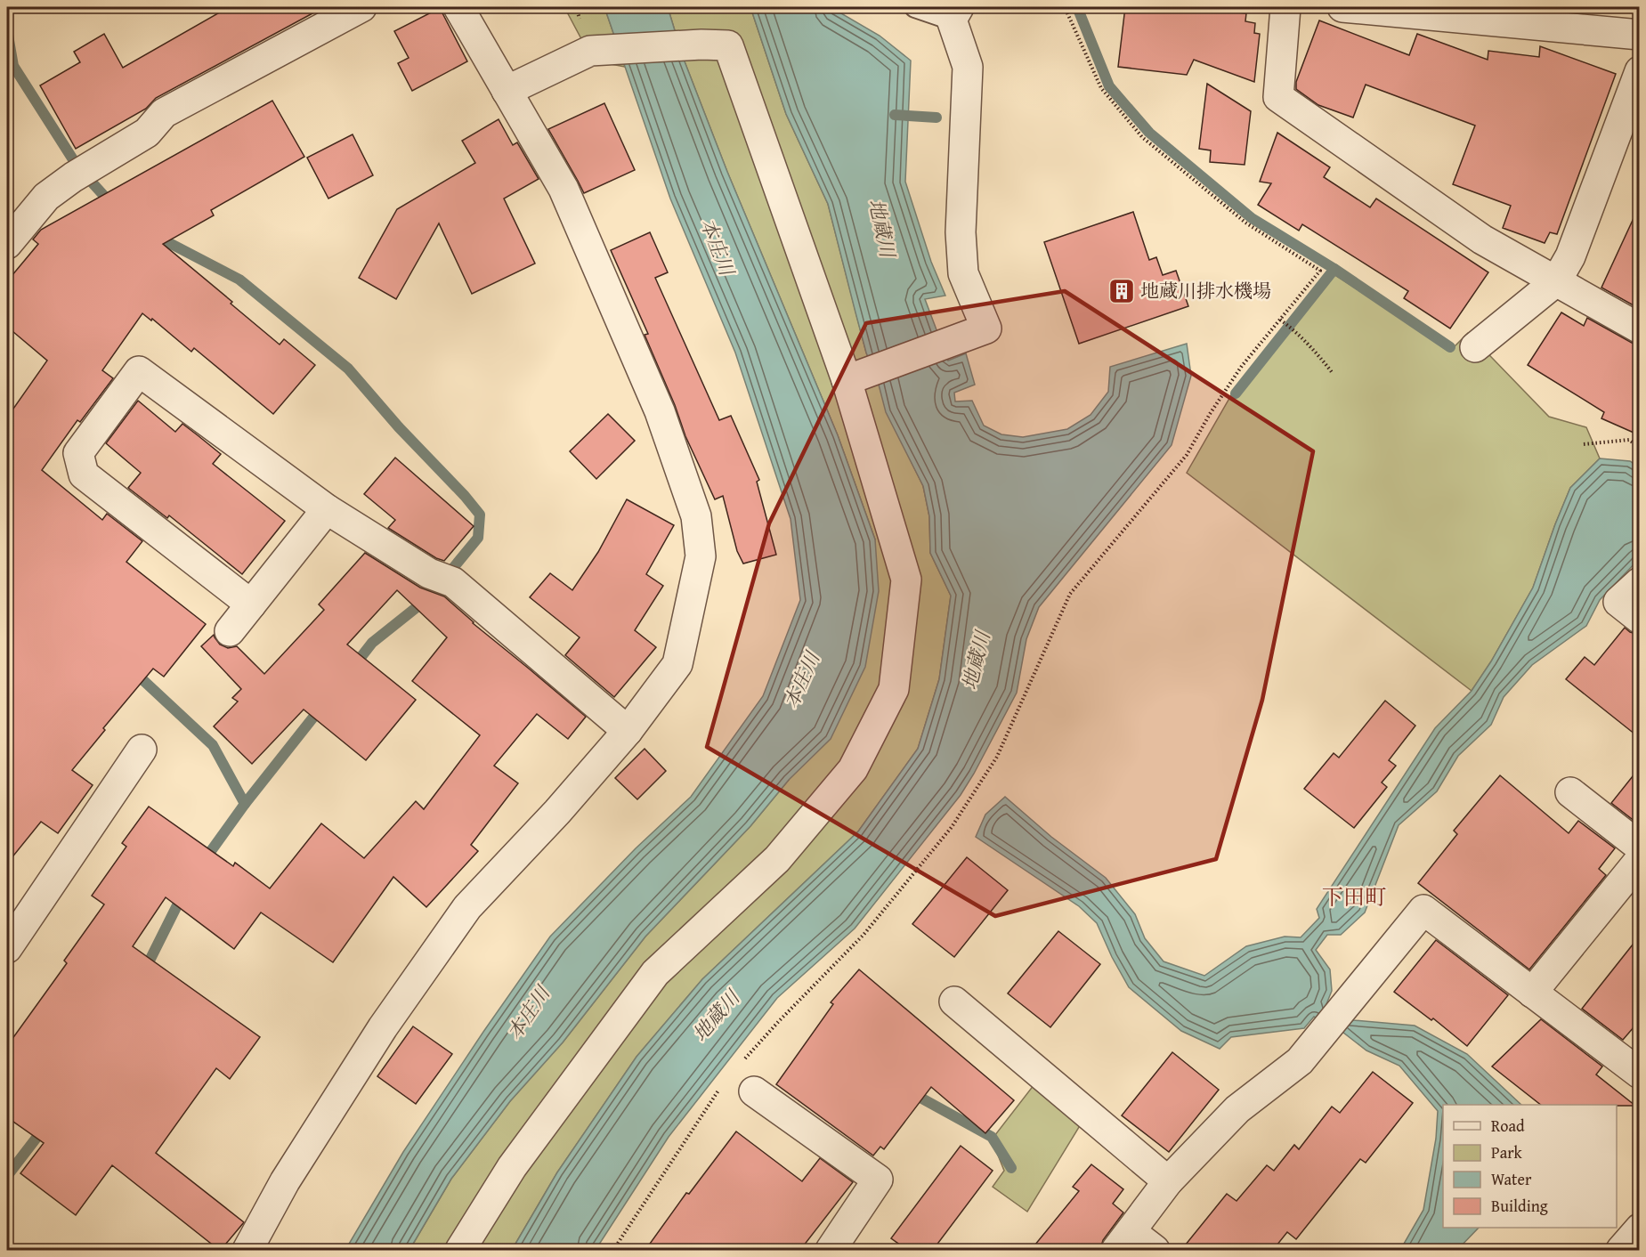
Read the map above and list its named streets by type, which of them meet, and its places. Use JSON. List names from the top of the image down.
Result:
{
  "districts": ["下田町"],
  "water": ["地蔵川", "本庄川"],
  "places": {
    "building": ["地蔵川排水機場"]
  },
  "legend": [
    "Road",
    "Park",
    "Water",
    "Building"
  ]
}
